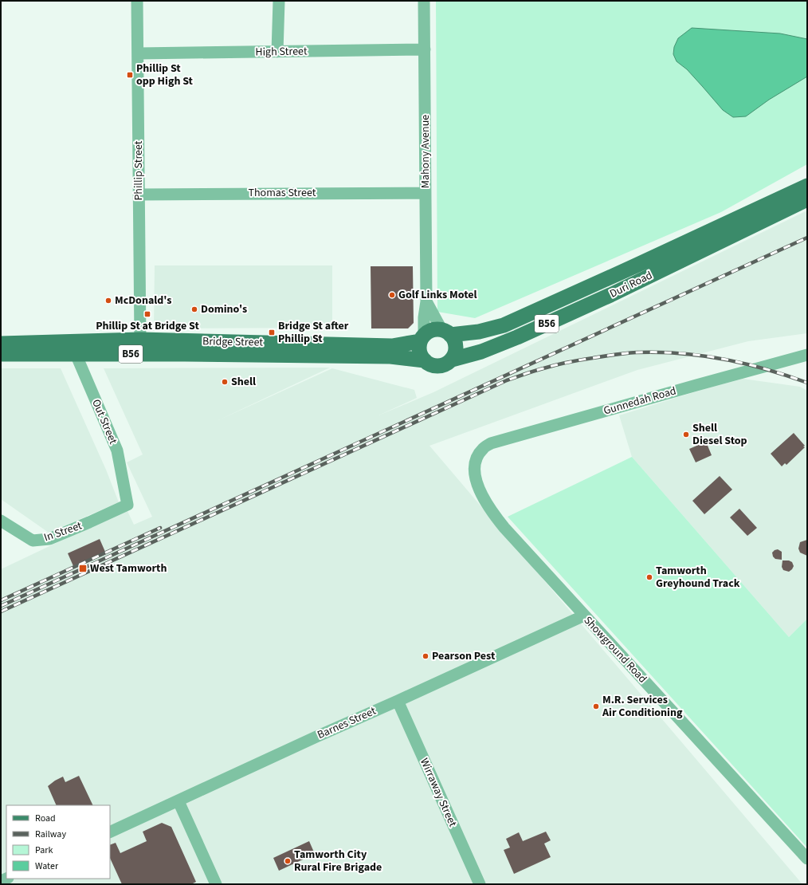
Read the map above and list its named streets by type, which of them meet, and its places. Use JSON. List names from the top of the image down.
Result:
{
  "streets": {
    "main road": ["Duri Road", "B56", "Bridge Street"],
    "street": [
      "High Street",
      "Mahony Avenue",
      "Phillip Street",
      "Thomas Street",
      "Gunnedah Road",
      "Out Street",
      "In Street",
      "Showground Road",
      "Barnes Street",
      "Wirraway Street"
    ]
  },
  "crossings": [
    ["High Street", "Mahony Avenue"],
    ["High Street", "Phillip Street"],
    ["Mahony Avenue", "Thomas Street"],
    ["Mahony Avenue", "Duri Road"],
    ["Mahony Avenue", "B56"],
    ["Mahony Avenue", "Bridge Street"],
    ["Phillip Street", "Thomas Street"],
    ["Phillip Street", "Bridge Street"],
    ["Duri Road", "B56"],
    ["Duri Road", "Bridge Street"],
    ["B56", "Bridge Street"],
    ["Bridge Street", "Out Street"],
    ["Gunnedah Road", "Showground Road"],
    ["Out Street", "In Street"],
    ["Showground Road", "Barnes Street"],
    ["Barnes Street", "Wirraway Street"]
  ],
  "places": {
    "transit": [
      "Phillip St opp High St",
      "Phillip St at Bridge St",
      "Bridge St after Phillip St",
      "West Tamworth"
    ],
    "other": [
      "Golf Links Motel",
      "McDonald's",
      "Domino's",
      "Shell",
      "Shell Diesel Stop",
      "Tamworth Greyhound Track",
      "Pearson Pest",
      "M.R. Services Air Conditioning",
      "Tamworth City Rural Fire Brigade"
    ]
  },
  "legend": [
    "Road",
    "Railway",
    "Park",
    "Water"
  ]
}
